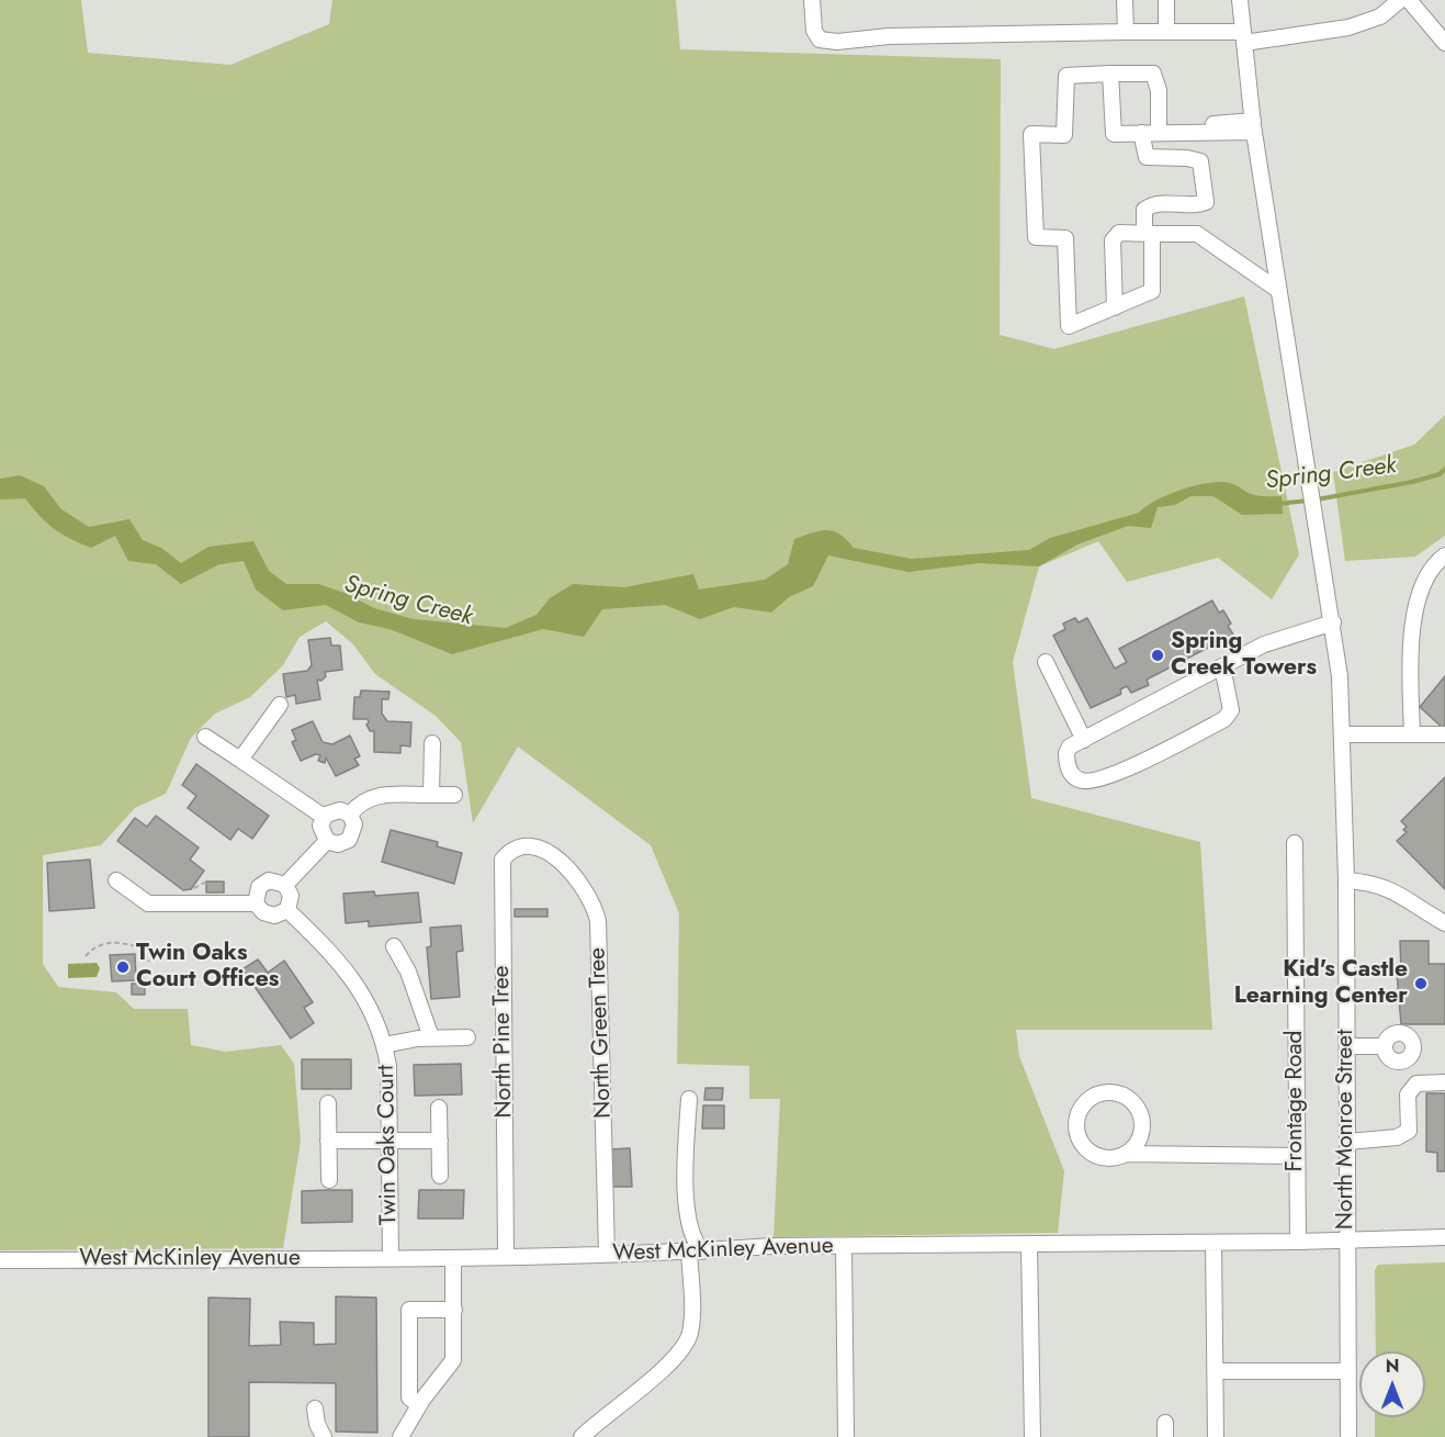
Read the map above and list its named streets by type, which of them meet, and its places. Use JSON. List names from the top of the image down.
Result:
{
  "streets": {
    "street": [
      "North Green Tree",
      "North Pine Tree",
      "Frontage Road",
      "North Monroe Street",
      "Twin Oaks Court",
      "West McKinley Avenue"
    ]
  },
  "crossings": [
    ["North Green Tree", "North Pine Tree"],
    ["North Green Tree", "West McKinley Avenue"],
    ["North Pine Tree", "West McKinley Avenue"],
    ["Frontage Road", "West McKinley Avenue"],
    ["North Monroe Street", "West McKinley Avenue"],
    ["Twin Oaks Court", "West McKinley Avenue"]
  ],
  "water": ["Spring Creek"],
  "places": ["Spring Creek Towers", "Twin Oaks Court Offices", "Kid's Castle Learning Center"],
  "north": "top"
}
